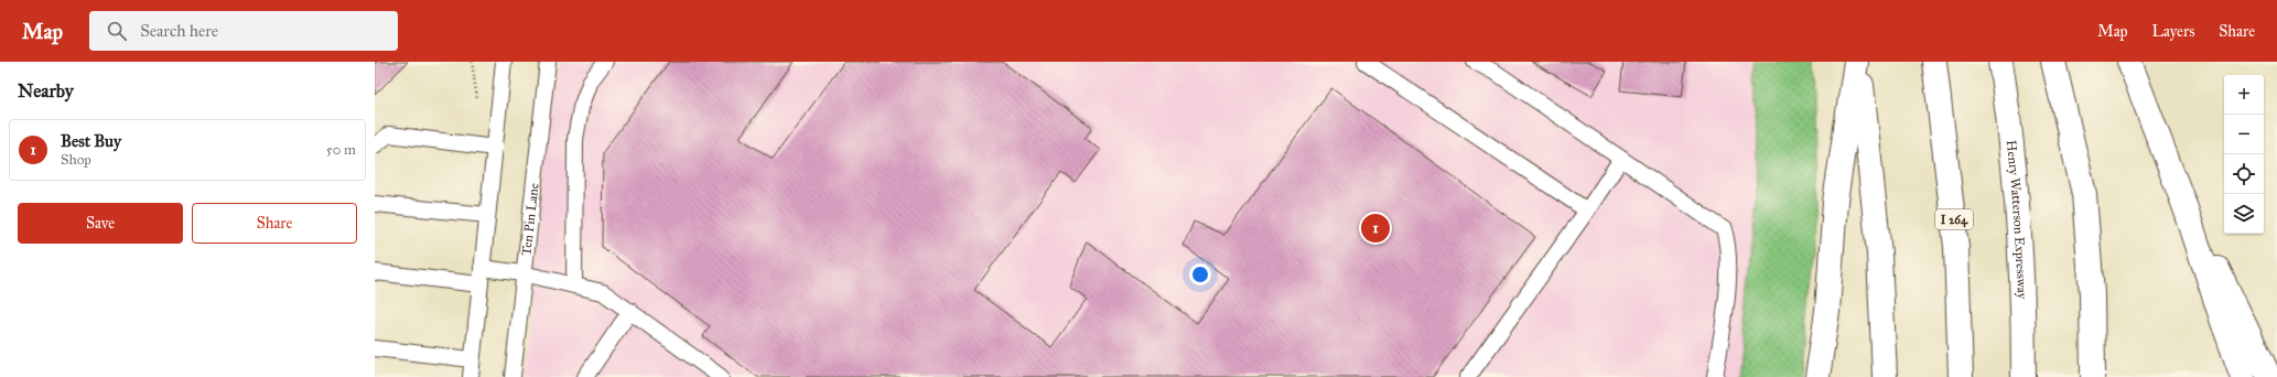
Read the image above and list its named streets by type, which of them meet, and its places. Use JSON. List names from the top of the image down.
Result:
{
  "streets": {
    "highway": ["I 264", "Henry Watterson Expressway"],
    "lane": ["Ten Pin Lane"]
  },
  "page": {
    "header": "Map",
    "search": "Search here",
    "nav": ["Map", "Layers", "Share"],
    "heading": "Nearby",
    "map_buttons": ["+", "−"],
    "list": [
      {
        "mark": "1",
        "name": "Best Buy",
        "note": "Shop",
        "value": "50 m"
      }
    ],
    "buttons": ["Save", "Share"],
    "pins": "1"
  }
}
